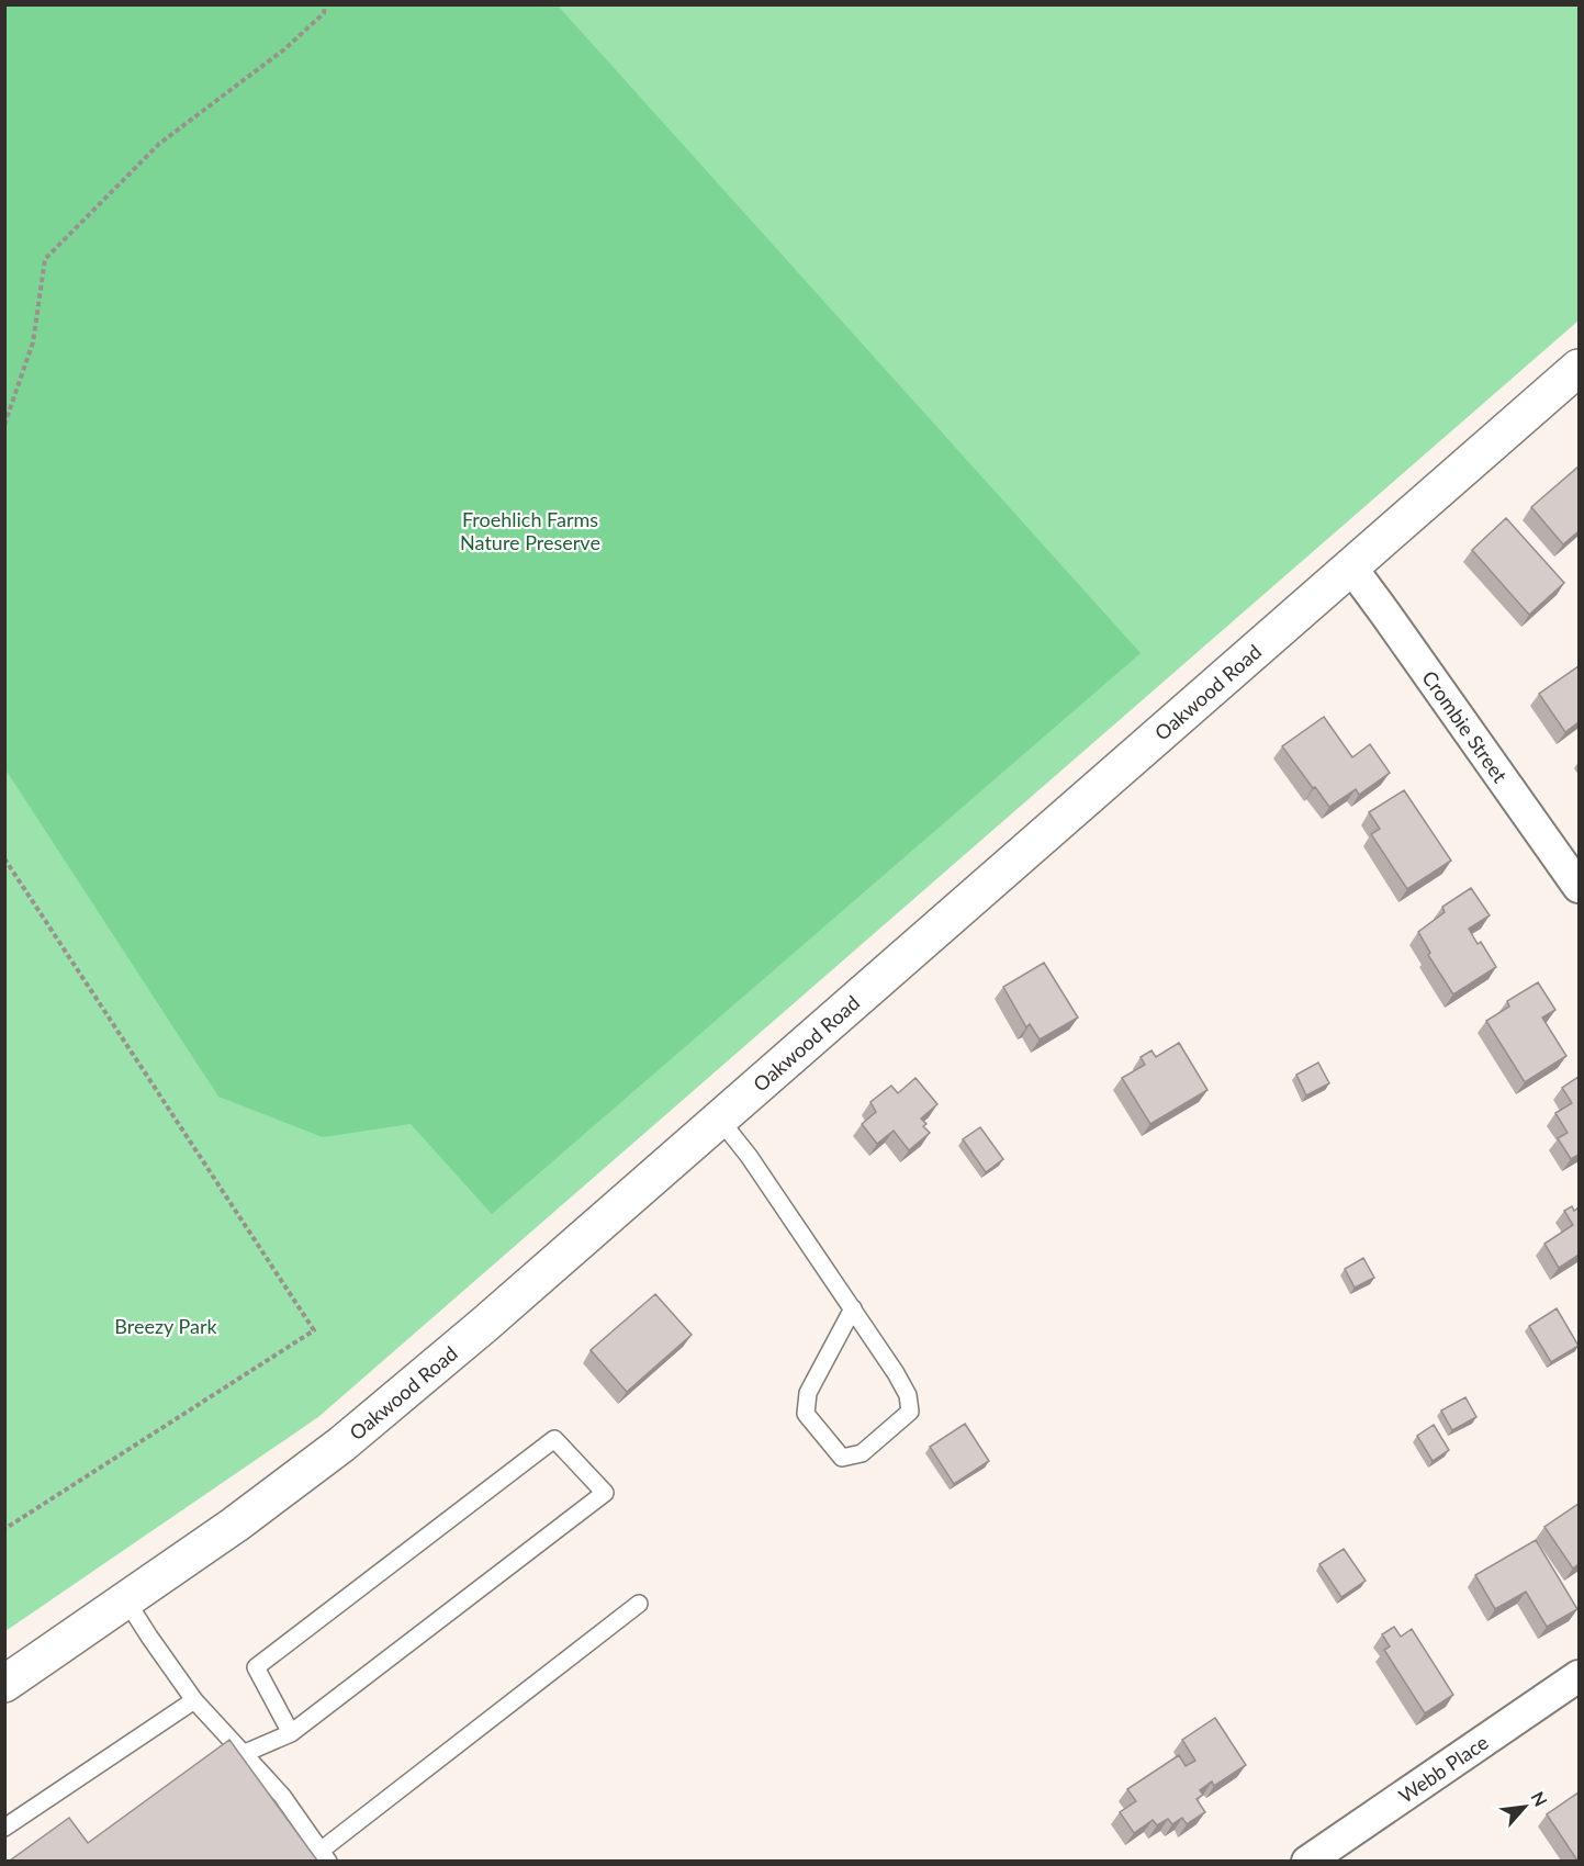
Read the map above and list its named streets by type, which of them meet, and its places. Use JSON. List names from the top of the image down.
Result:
{
  "streets": {
    "main road": ["Oakwood Road"],
    "street": ["Crombie Street", "Webb Place"]
  },
  "crossings": [
    ["Oakwood Road", "Crombie Street"]
  ],
  "parks": ["Froehlich Farms Nature Preserve", "Breezy Park"],
  "north": "top right"
}
